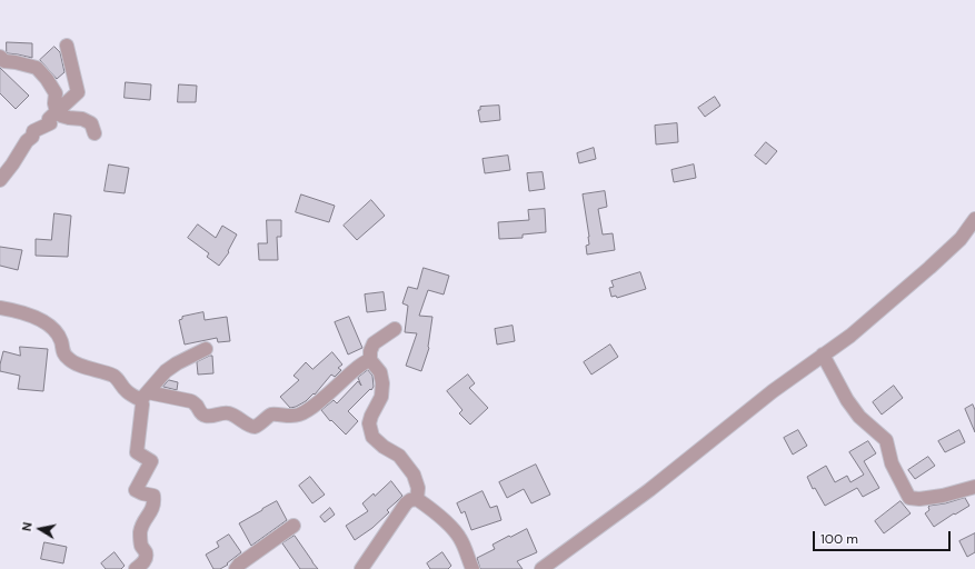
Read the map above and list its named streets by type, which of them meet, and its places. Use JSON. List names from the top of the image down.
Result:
{
  "scale_bar": "100 m",
  "north": "left"
}
